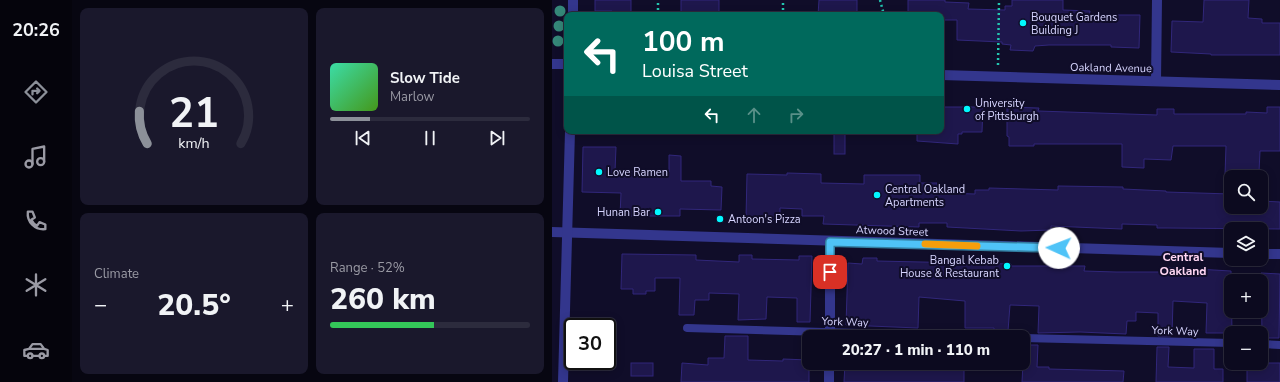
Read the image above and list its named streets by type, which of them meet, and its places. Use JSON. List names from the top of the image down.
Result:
{
  "streets": {
    "street": ["Oakland Avenue", "Atwood Street"],
    "lane": ["York Way"]
  },
  "districts": ["Central Oakland"],
  "places": [
    "Bouquet Gardens Building J",
    "University of Pittsburgh",
    "Love Ramen",
    "Central Oakland Apartments",
    "Hunan Bar",
    "Antoon's Pizza",
    "Bangal Kebab House & Restaurant"
  ],
  "page": {
    "tabs": "20:26",
    "turn": ["100 m", "Louisa Street"],
    "song": ["Slow Tide", "Marlow"],
    "map_buttons": ["+", "−"],
    "tile": [
      "Climate",
      ["Range · 52%", "260 km"]
    ],
    "heat": ["−", "20.5°", "+"],
    "limit": "30",
    "trip": "20:27 · 1 min · 110 m",
    "gauge": ["21", "km/h"]
  }
}
